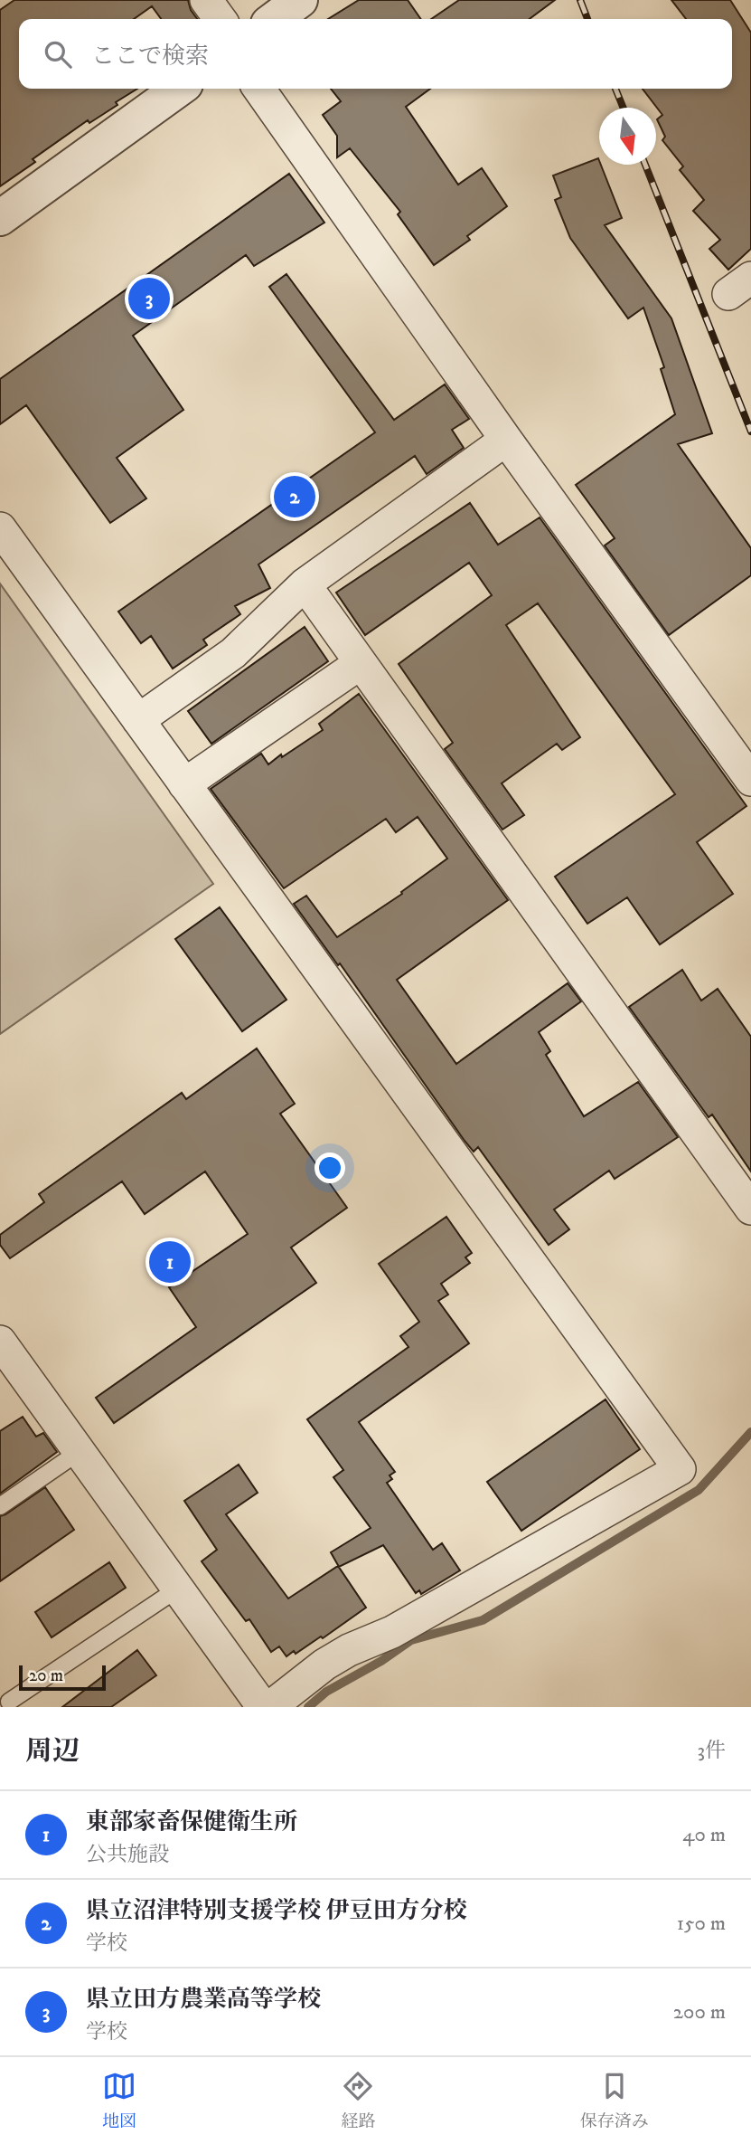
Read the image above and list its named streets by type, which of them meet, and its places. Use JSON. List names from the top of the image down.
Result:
{
  "scale_bar": "20 m",
  "north": "bottom",
  "page": {
    "search": "ここで検索",
    "pins": ["3", "2", "1"],
    "scale": "20 m",
    "heading": ["周辺", "3件"],
    "list": [
      {
        "mark": "1",
        "name": "東部家畜保健衛生所",
        "note": "公共施設",
        "value": "40 m"
      },
      {
        "mark": "2",
        "name": "県立沼津特別支援学校 伊豆田方分校",
        "note": "学校",
        "value": "150 m"
      },
      {
        "mark": "3",
        "name": "県立田方農業高等学校",
        "note": "学校",
        "value": "200 m"
      }
    ],
    "nav": ["地図", "経路", "保存済み"]
  }
}
